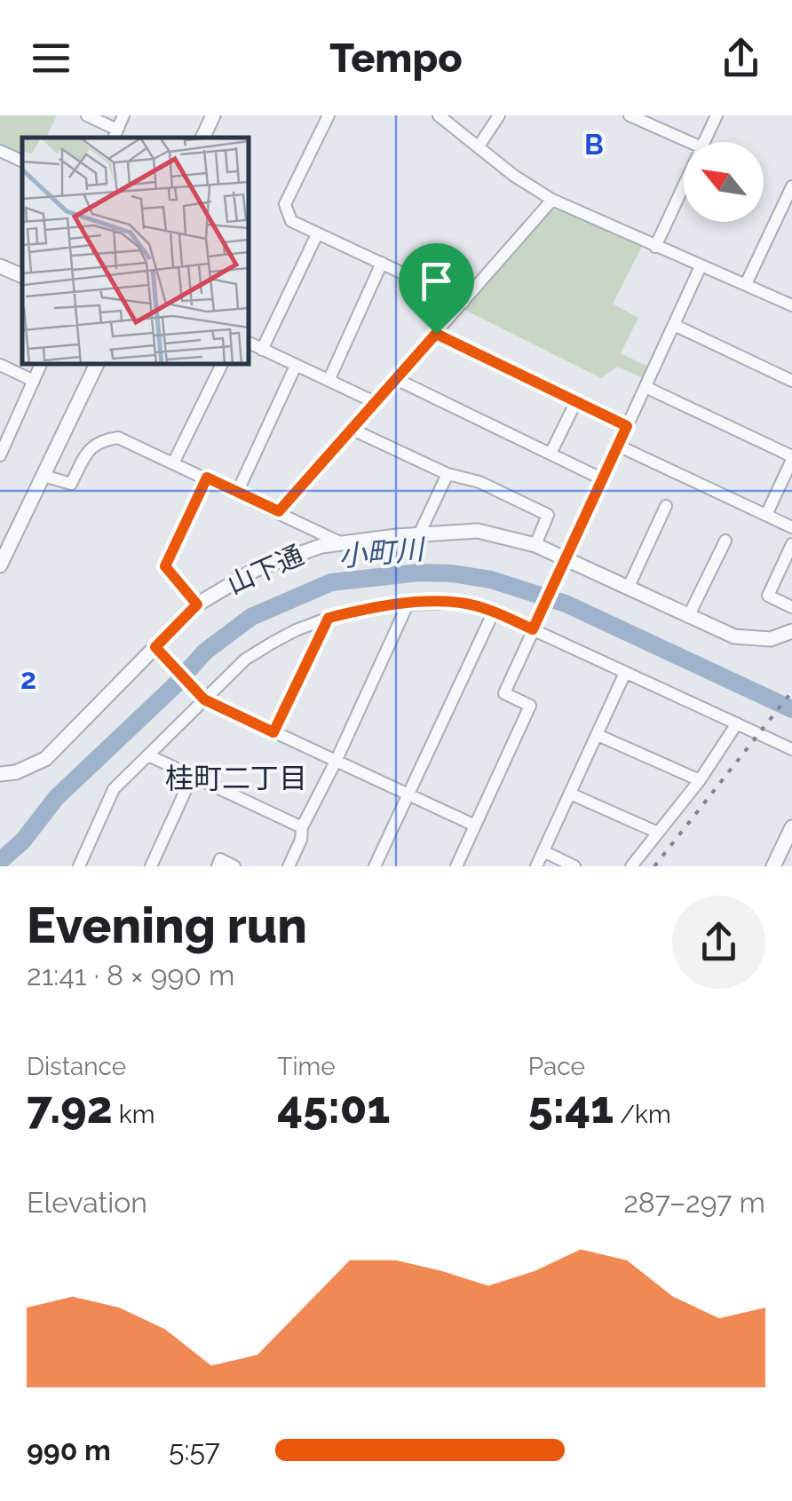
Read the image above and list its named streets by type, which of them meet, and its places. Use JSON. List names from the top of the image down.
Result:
{
  "streets": {
    "street": ["山下通"]
  },
  "districts": ["桂町二丁目"],
  "water": ["小町川"],
  "north": "top left",
  "page": {
    "header": "Tempo",
    "heading": ["Evening run", "21:41 · 8 × 990 m"],
    "stats": [
      ["Distance", "7.92 km"],
      ["Time", "45:01"],
      ["Pace", "5:41 /km"]
    ],
    "chart": ["Elevation", "287–297 m"],
    "list": [
      {
        "name": "990 m",
        "note": "5:57"
      }
    ]
  },
  "grid": {
    "columns": ["B"],
    "rows": ["2"]
  }
}
